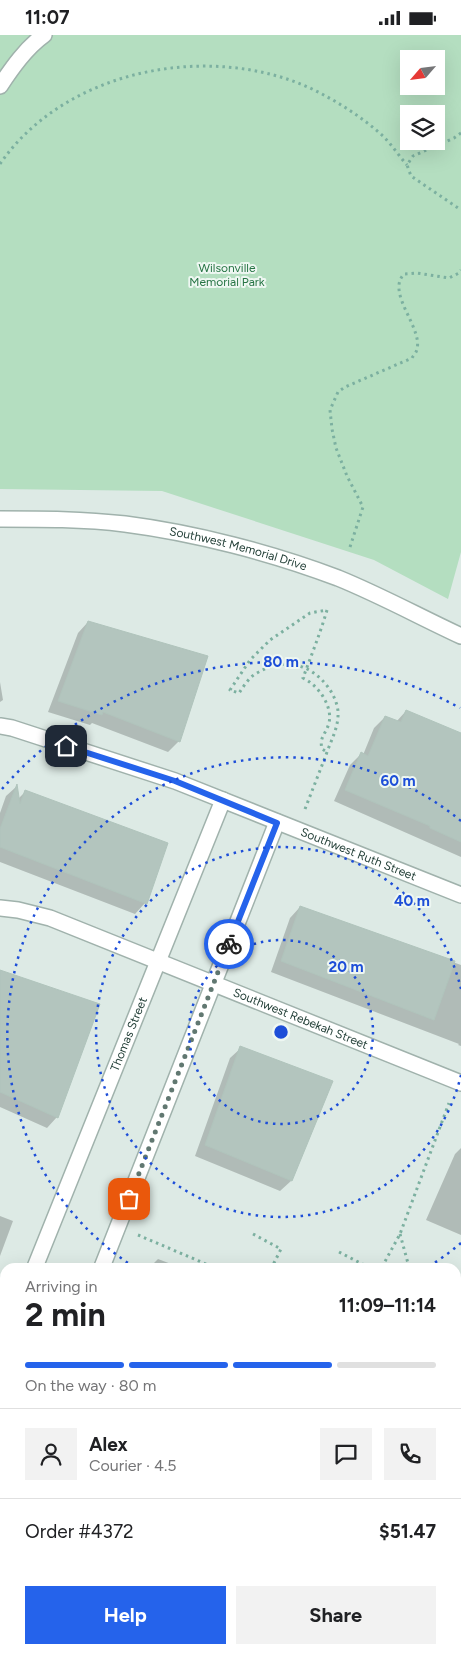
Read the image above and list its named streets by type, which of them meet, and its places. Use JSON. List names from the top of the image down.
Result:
{
  "streets": {
    "street": [
      "Southwest Memorial Drive",
      "Southwest Ruth Street",
      "Southwest Rebekah Street",
      "Thomas Street"
    ]
  },
  "crossings": [
    ["Southwest Ruth Street", "Thomas Street"],
    ["Southwest Rebekah Street", "Thomas Street"]
  ],
  "parks": ["Wilsonville Memorial Park"],
  "north": "bottom left",
  "page": {
    "status": "11:07",
    "heading": ["2 min", "Arriving in", "11:09–11:14"],
    "panel": [
      "Alex",
      "Courier · 4.5",
      "Order #4372",
      "$51.47"
    ],
    "bar": "On the way · 80 m",
    "buttons": ["Help", "Share"]
  },
  "rings": [
    "80 m",
    "60 m",
    "40 m",
    "20 m"
  ]
}
